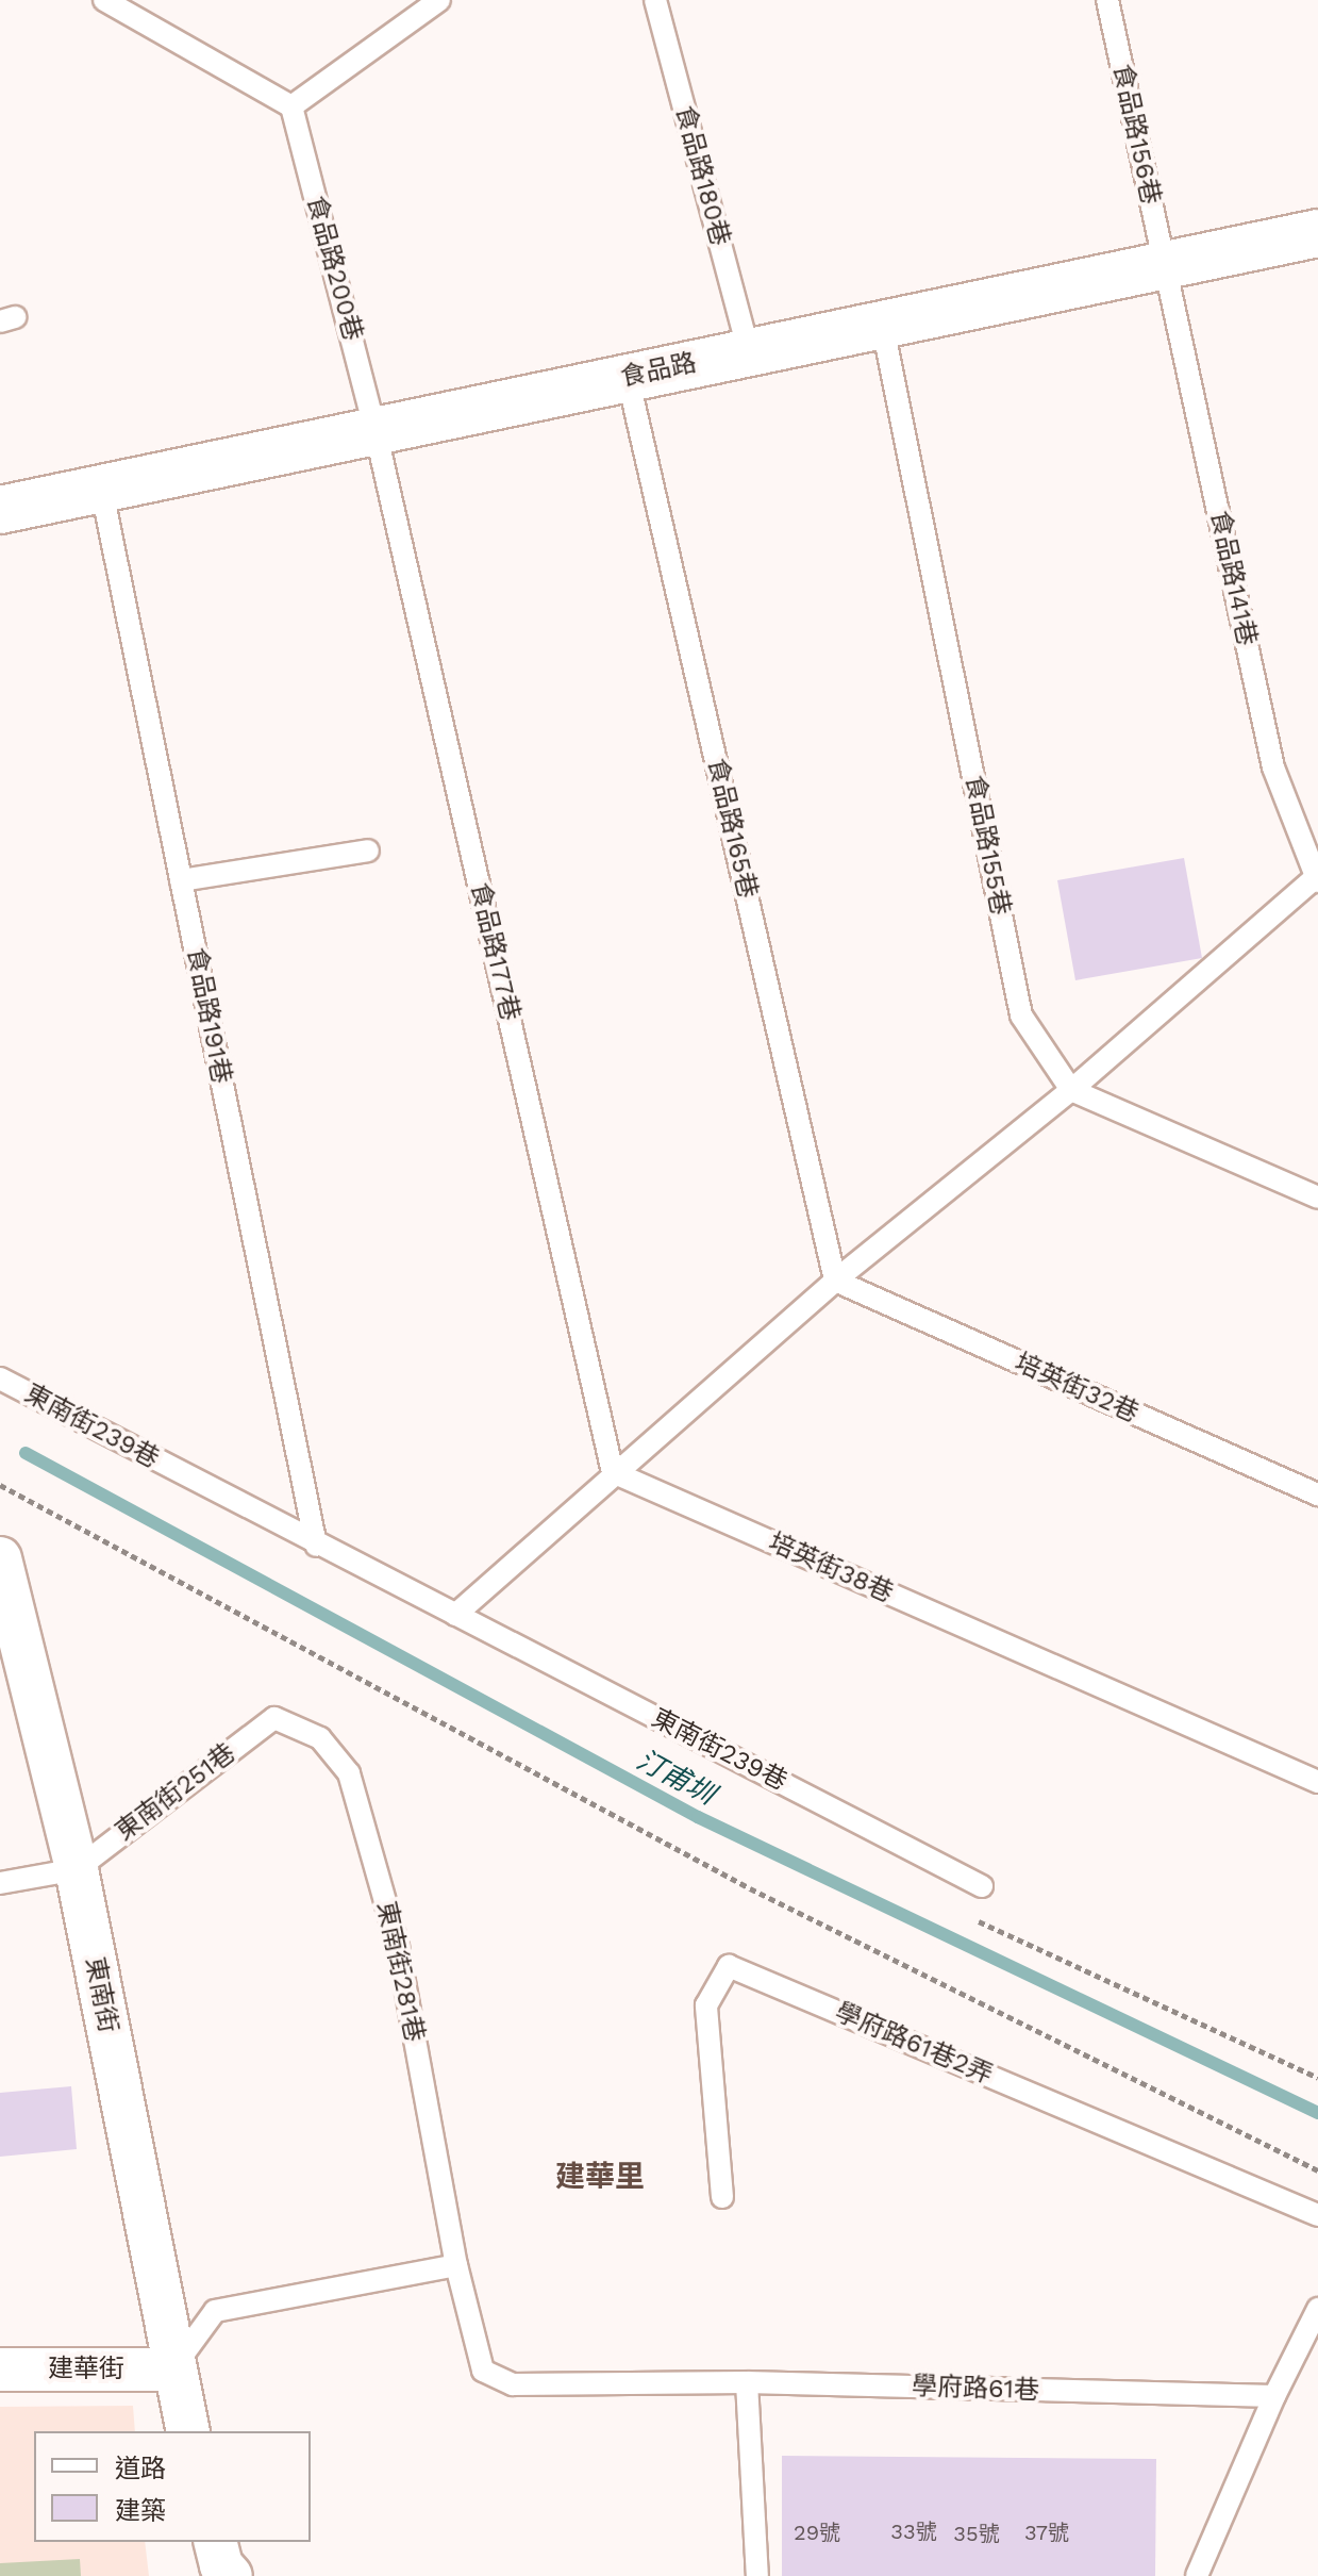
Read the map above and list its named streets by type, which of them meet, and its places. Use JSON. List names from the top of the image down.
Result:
{
  "streets": {
    "street": ["食品路", "東南街", "建華街"],
    "lane": [
      "食品路156巷",
      "食品路180巷",
      "食品路200巷",
      "食品路141巷",
      "食品路165巷",
      "食品路155巷",
      "食品路177巷",
      "食品路191巷",
      "培英街32巷",
      "東南街239巷",
      "培英街38巷",
      "東南街251巷",
      "東南街281巷",
      "學府路61巷2弄",
      "學府路61巷"
    ]
  },
  "crossings": [
    ["食品路156巷", "食品路"],
    ["食品路156巷", "食品路141巷"],
    ["食品路180巷", "食品路"],
    ["食品路200巷", "食品路"],
    ["食品路200巷", "食品路177巷"],
    ["食品路", "食品路141巷"],
    ["食品路", "食品路165巷"],
    ["食品路", "食品路155巷"],
    ["食品路", "食品路177巷"],
    ["食品路", "食品路191巷"],
    ["食品路165巷", "培英街32巷"],
    ["食品路177巷", "培英街38巷"],
    ["食品路191巷", "東南街239巷"],
    ["東南街251巷", "東南街281巷"],
    ["東南街251巷", "東南街"],
    ["東南街281巷", "學府路61巷"],
    ["東南街", "建華街"]
  ],
  "districts": ["建華里"],
  "water": ["汀甫圳"],
  "house_numbers": [
    "33號",
    "29號",
    "37號",
    "35號"
  ],
  "legend": ["道路", "建築"]
}
